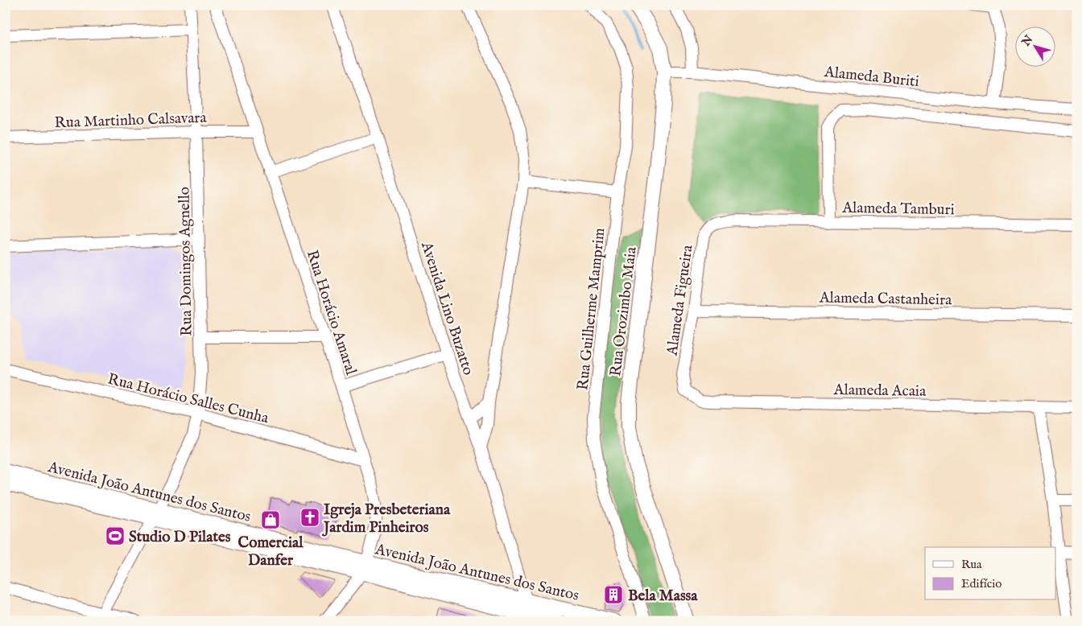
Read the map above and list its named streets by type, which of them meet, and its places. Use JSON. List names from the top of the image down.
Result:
{
  "streets": {
    "main road": ["Rua Orozimbo Maia", "Avenida João Antunes dos Santos"],
    "street": [
      "Alameda Buriti",
      "Rua Martinho Calsavara",
      "Alameda Tamburi",
      "Rua Domingos Agnello",
      "Alameda Castanheira",
      "Alameda Figueira",
      "Avenida Lino Buzatto",
      "Rua Guilherme Mamprim",
      "Rua Horácio Amaral",
      "Alameda Acaia",
      "Rua Horácio Salles Cunha"
    ]
  },
  "crossings": [
    ["Alameda Buriti", "Rua Orozimbo Maia"],
    ["Rua Martinho Calsavara", "Rua Domingos Agnello"],
    ["Rua Martinho Calsavara", "Rua Horácio Amaral"],
    ["Alameda Tamburi", "Alameda Figueira"],
    ["Rua Domingos Agnello", "Rua Horácio Salles Cunha"],
    ["Rua Domingos Agnello", "Avenida João Antunes dos Santos"],
    ["Alameda Castanheira", "Alameda Figueira"],
    ["Alameda Figueira", "Alameda Acaia"],
    ["Avenida Lino Buzatto", "Avenida João Antunes dos Santos"],
    ["Rua Horácio Amaral", "Rua Horácio Salles Cunha"],
    ["Rua Horácio Amaral", "Avenida João Antunes dos Santos"]
  ],
  "places": {
    "church": ["Igreja Presbeteriana Jardim Pinheiros"],
    "shop": ["Comercial Danfer"],
    "sports": ["Studio D Pilates"],
    "building": ["Bela Massa"]
  },
  "legend": ["Rua", "Edifício"],
  "north": "top left"
}
